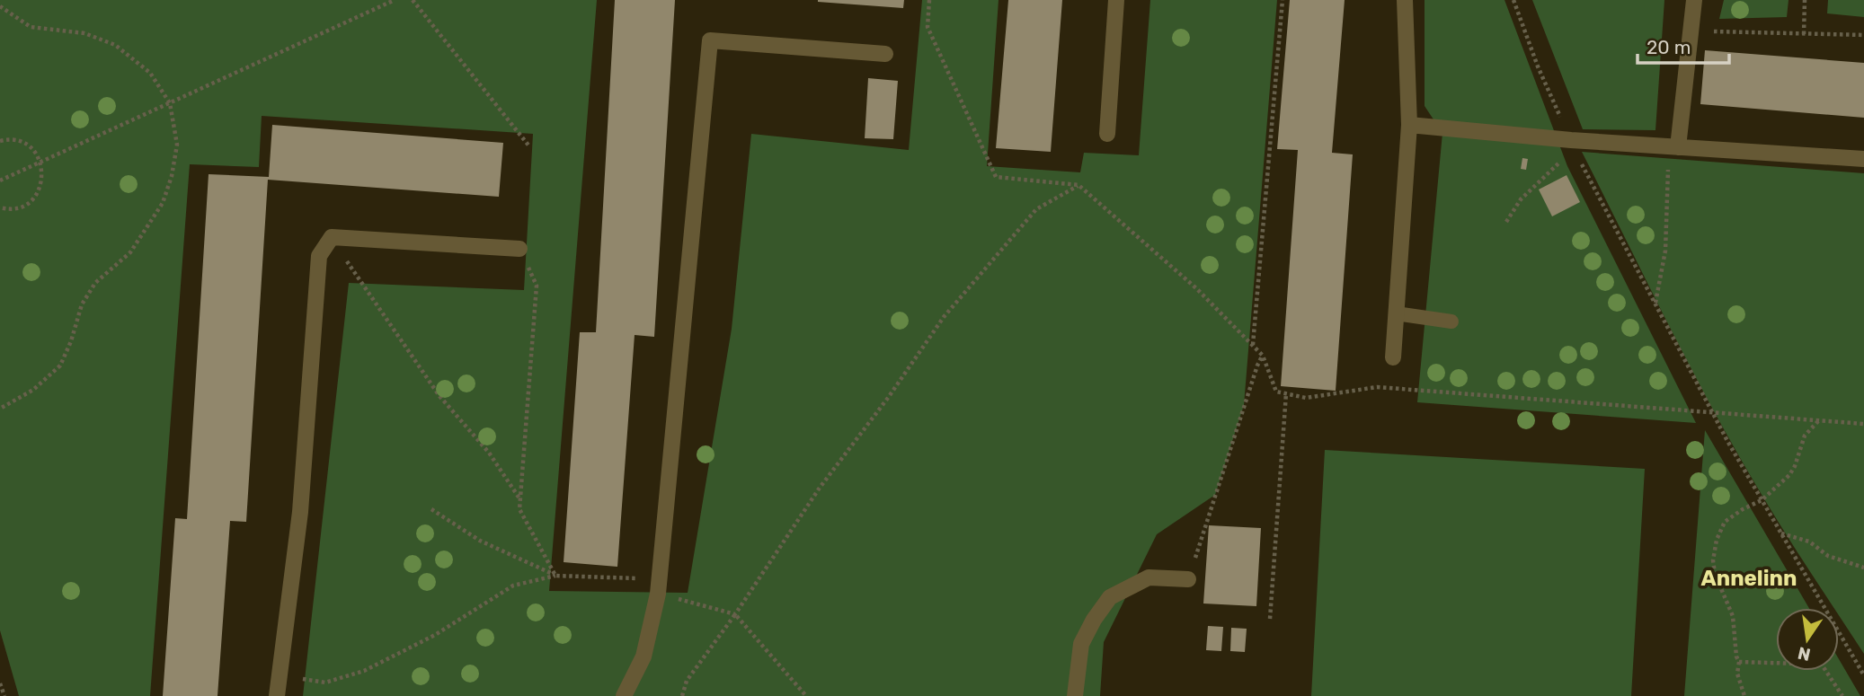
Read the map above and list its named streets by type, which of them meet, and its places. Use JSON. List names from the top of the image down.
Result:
{
  "districts": ["Annelinn"],
  "scale_bar": "20 m",
  "north": "bottom"
}
